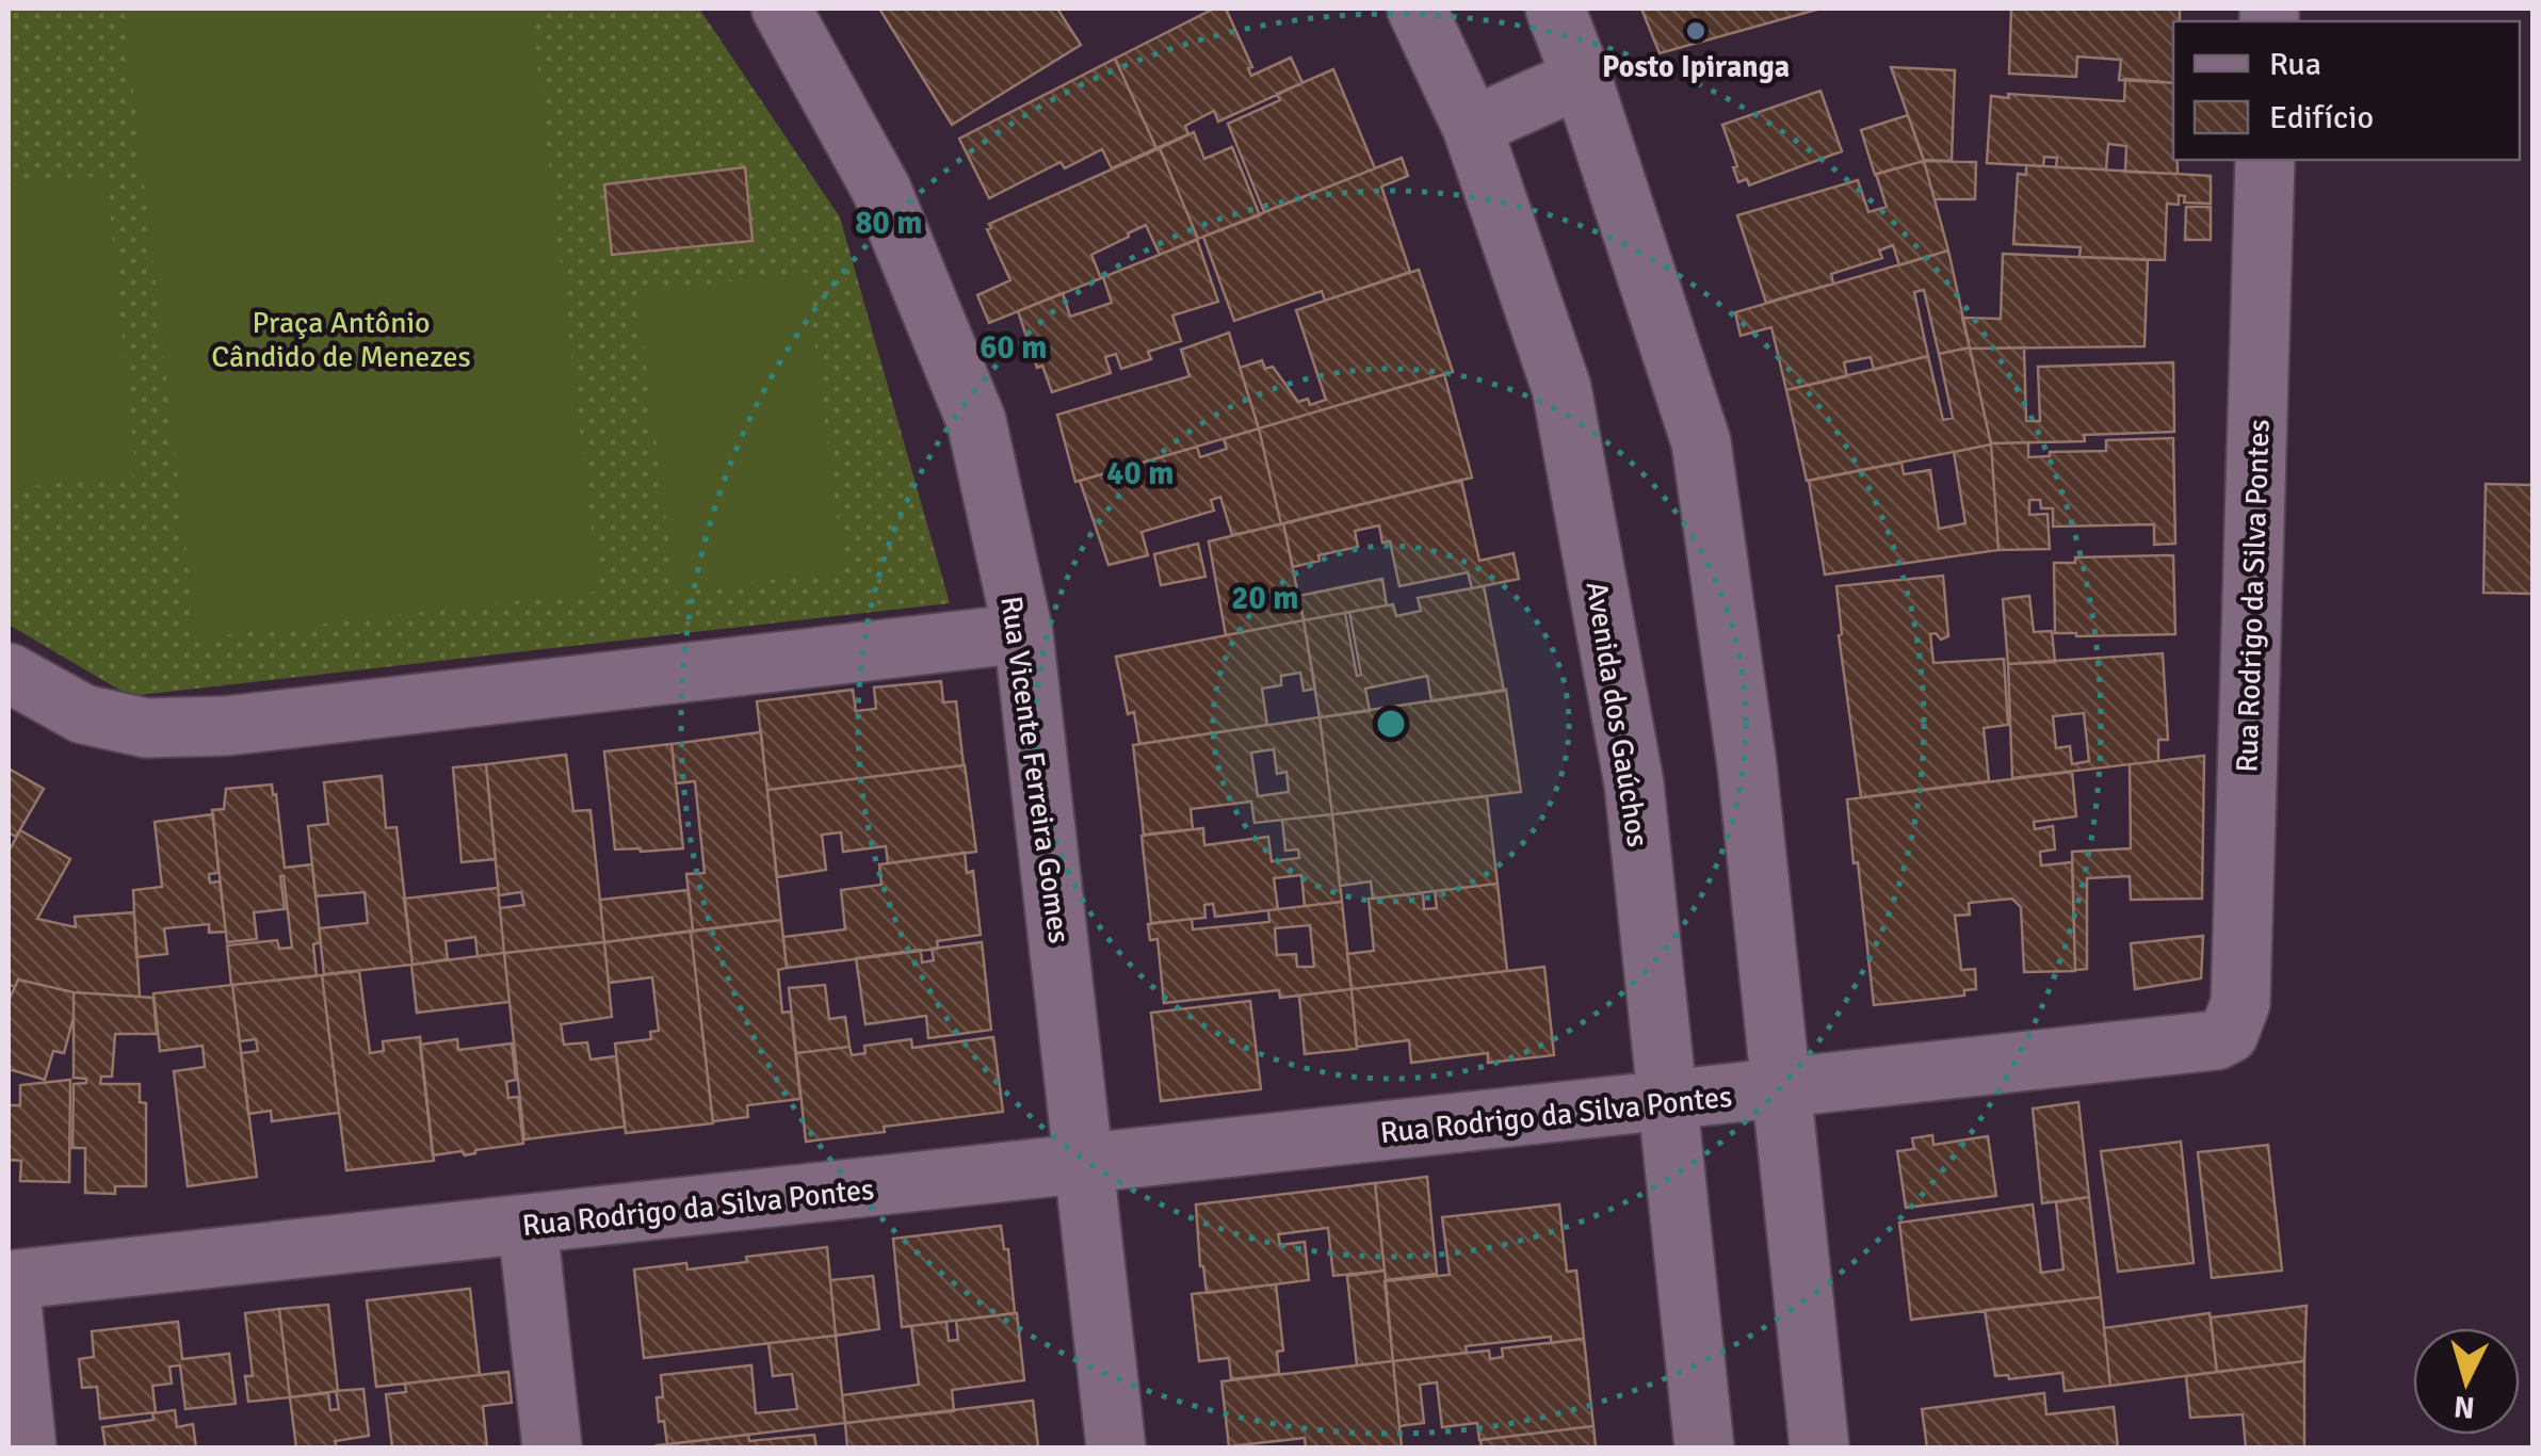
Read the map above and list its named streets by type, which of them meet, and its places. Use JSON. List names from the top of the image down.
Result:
{
  "streets": {
    "street": ["Rua Rodrigo da Silva Pontes", "Avenida dos Gaúchos", "Rua Vicente Ferreira Gomes"]
  },
  "crossings": [
    ["Rua Rodrigo da Silva Pontes", "Avenida dos Gaúchos"],
    ["Rua Rodrigo da Silva Pontes", "Rua Vicente Ferreira Gomes"]
  ],
  "parks": ["Praça Antônio Cândido de Menezes"],
  "places": ["Posto Ipiranga"],
  "legend": ["Rua", "Edifício"],
  "north": "bottom",
  "rings": [
    "80 m",
    "60 m",
    "40 m",
    "20 m"
  ]
}
